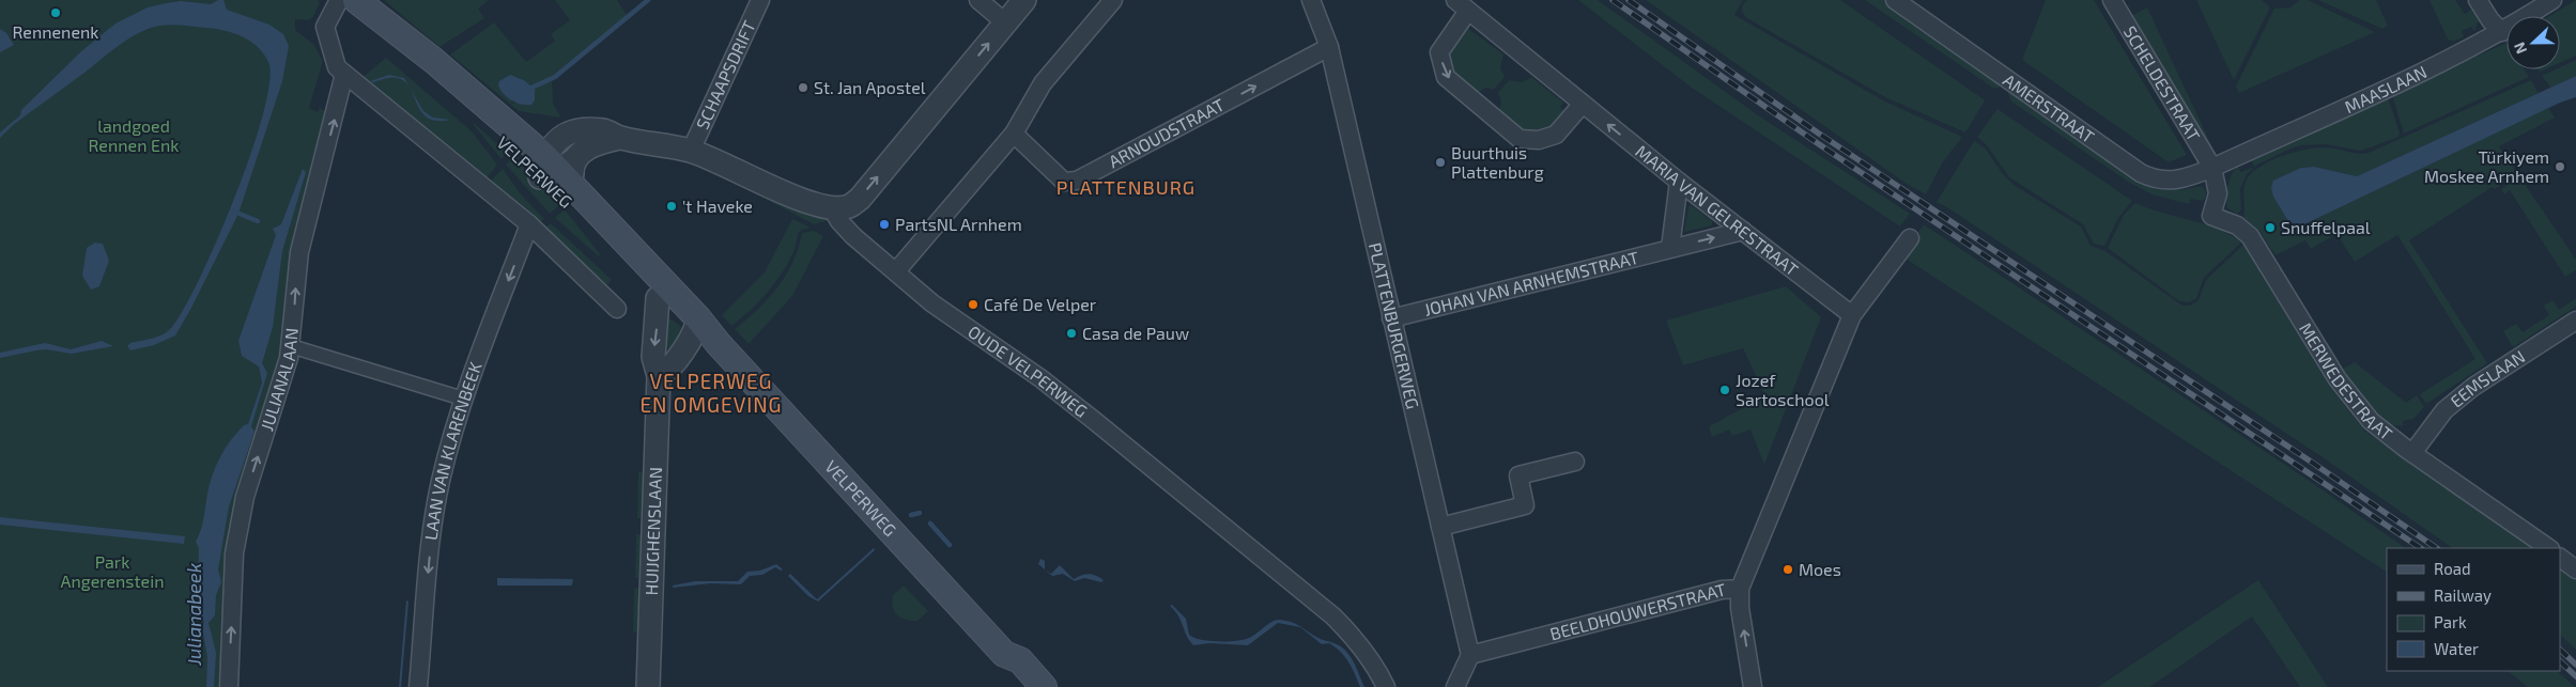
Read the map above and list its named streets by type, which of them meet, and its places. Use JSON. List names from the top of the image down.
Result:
{
  "streets": {
    "main road": ["VELPERWEG"],
    "street": [
      "SCHAAPSDRIFT",
      "SCHELDESTRAAT",
      "MAASLAAN",
      "AMERSTRAAT",
      "ARNOUDSTRAAT",
      "MARIA VAN GELRESTRAAT",
      "JOHAN VAN ARNHEMSTRAAT",
      "PLATTENBURGERWEG",
      "OUDE VELPERWEG",
      "JULIANALAAN",
      "MERWEDESTRAAT",
      "EEMSLAAN",
      "LAAN VAN KLARENBEEK",
      "HUIJGHENSLAAN",
      "BEELDHOUWERSTRAAT"
    ]
  },
  "crossings": [
    ["SCHELDESTRAAT", "MAASLAAN"],
    ["SCHELDESTRAAT", "AMERSTRAAT"],
    ["SCHELDESTRAAT", "MERWEDESTRAAT"],
    ["MAASLAAN", "AMERSTRAAT"],
    ["MAASLAAN", "MERWEDESTRAAT"],
    ["AMERSTRAAT", "MERWEDESTRAAT"],
    ["ARNOUDSTRAAT", "PLATTENBURGERWEG"],
    ["VELPERWEG", "HUIJGHENSLAAN"],
    ["MARIA VAN GELRESTRAAT", "JOHAN VAN ARNHEMSTRAAT"],
    ["MARIA VAN GELRESTRAAT", "BEELDHOUWERSTRAAT"],
    ["JOHAN VAN ARNHEMSTRAAT", "PLATTENBURGERWEG"],
    ["PLATTENBURGERWEG", "BEELDHOUWERSTRAAT"],
    ["MERWEDESTRAAT", "EEMSLAAN"]
  ],
  "one_way": ["ARNOUDSTRAAT", "JULIANALAAN", "LAAN VAN KLARENBEEK"],
  "districts": ["PLATTENBURG", "VELPERWEG EN OMGEVING"],
  "water": ["Julianabeek"],
  "parks": ["landgoed Rennen Enk", "Park Angerenstein"],
  "places": [
    "Rennenenk",
    "St. Jan Apostel",
    "Buurthuis Plattenburg",
    "Türkiyem Moskee Arnhem",
    "'t Haveke",
    "PartsNL Arnhem",
    "Snuffelpaal",
    "Café De Velper",
    "Casa de Pauw",
    "Jozef Sartoschool",
    "Moes"
  ],
  "legend": [
    "Road",
    "Railway",
    "Park",
    "Water"
  ],
  "north": "left"
}
